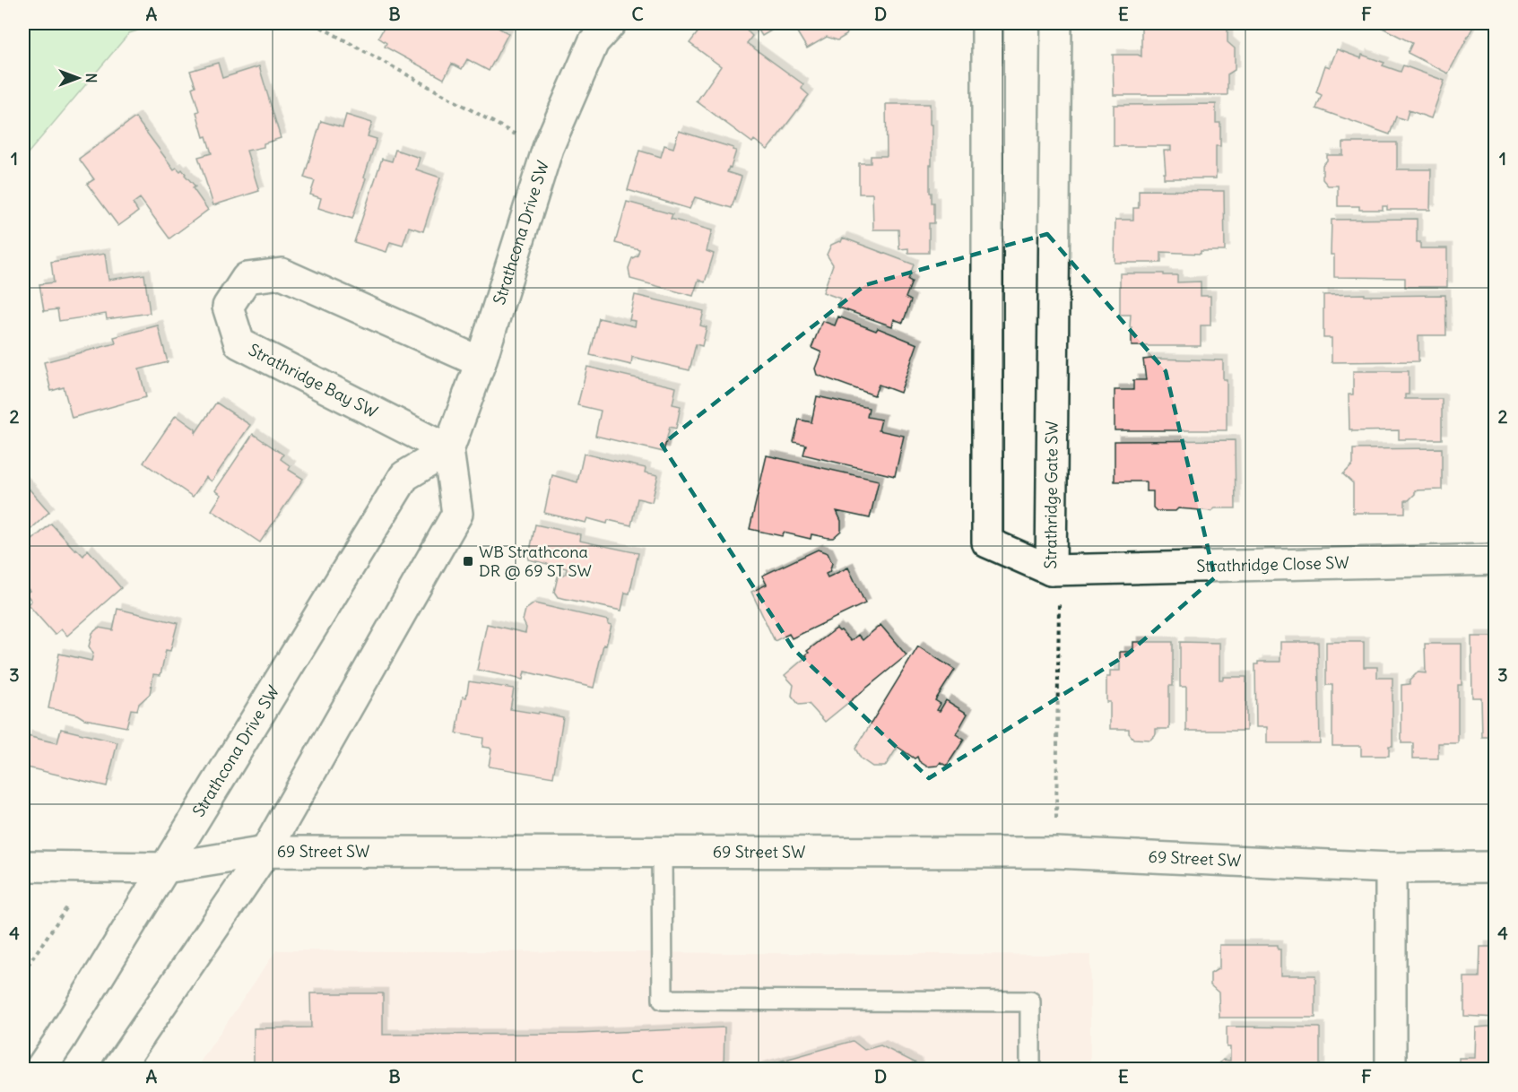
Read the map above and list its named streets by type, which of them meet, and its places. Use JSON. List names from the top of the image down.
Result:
{
  "streets": {
    "street": [
      "Strathcona Drive SW",
      "Strathridge Bay SW",
      "Strathridge Gate SW",
      "Strathridge Close SW",
      "69 Street SW"
    ]
  },
  "crossings": [
    ["Strathcona Drive SW", "Strathridge Bay SW"],
    ["Strathcona Drive SW", "69 Street SW"],
    ["Strathridge Gate SW", "Strathridge Close SW"]
  ],
  "places": {
    "transit": ["WB Strathcona DR @ 69 ST SW"]
  },
  "north": "right",
  "grid": {
    "columns": [
      "A",
      "B",
      "C",
      "D",
      "E",
      "F"
    ],
    "rows": [
      "1",
      "2",
      "3",
      "4"
    ]
  }
}
